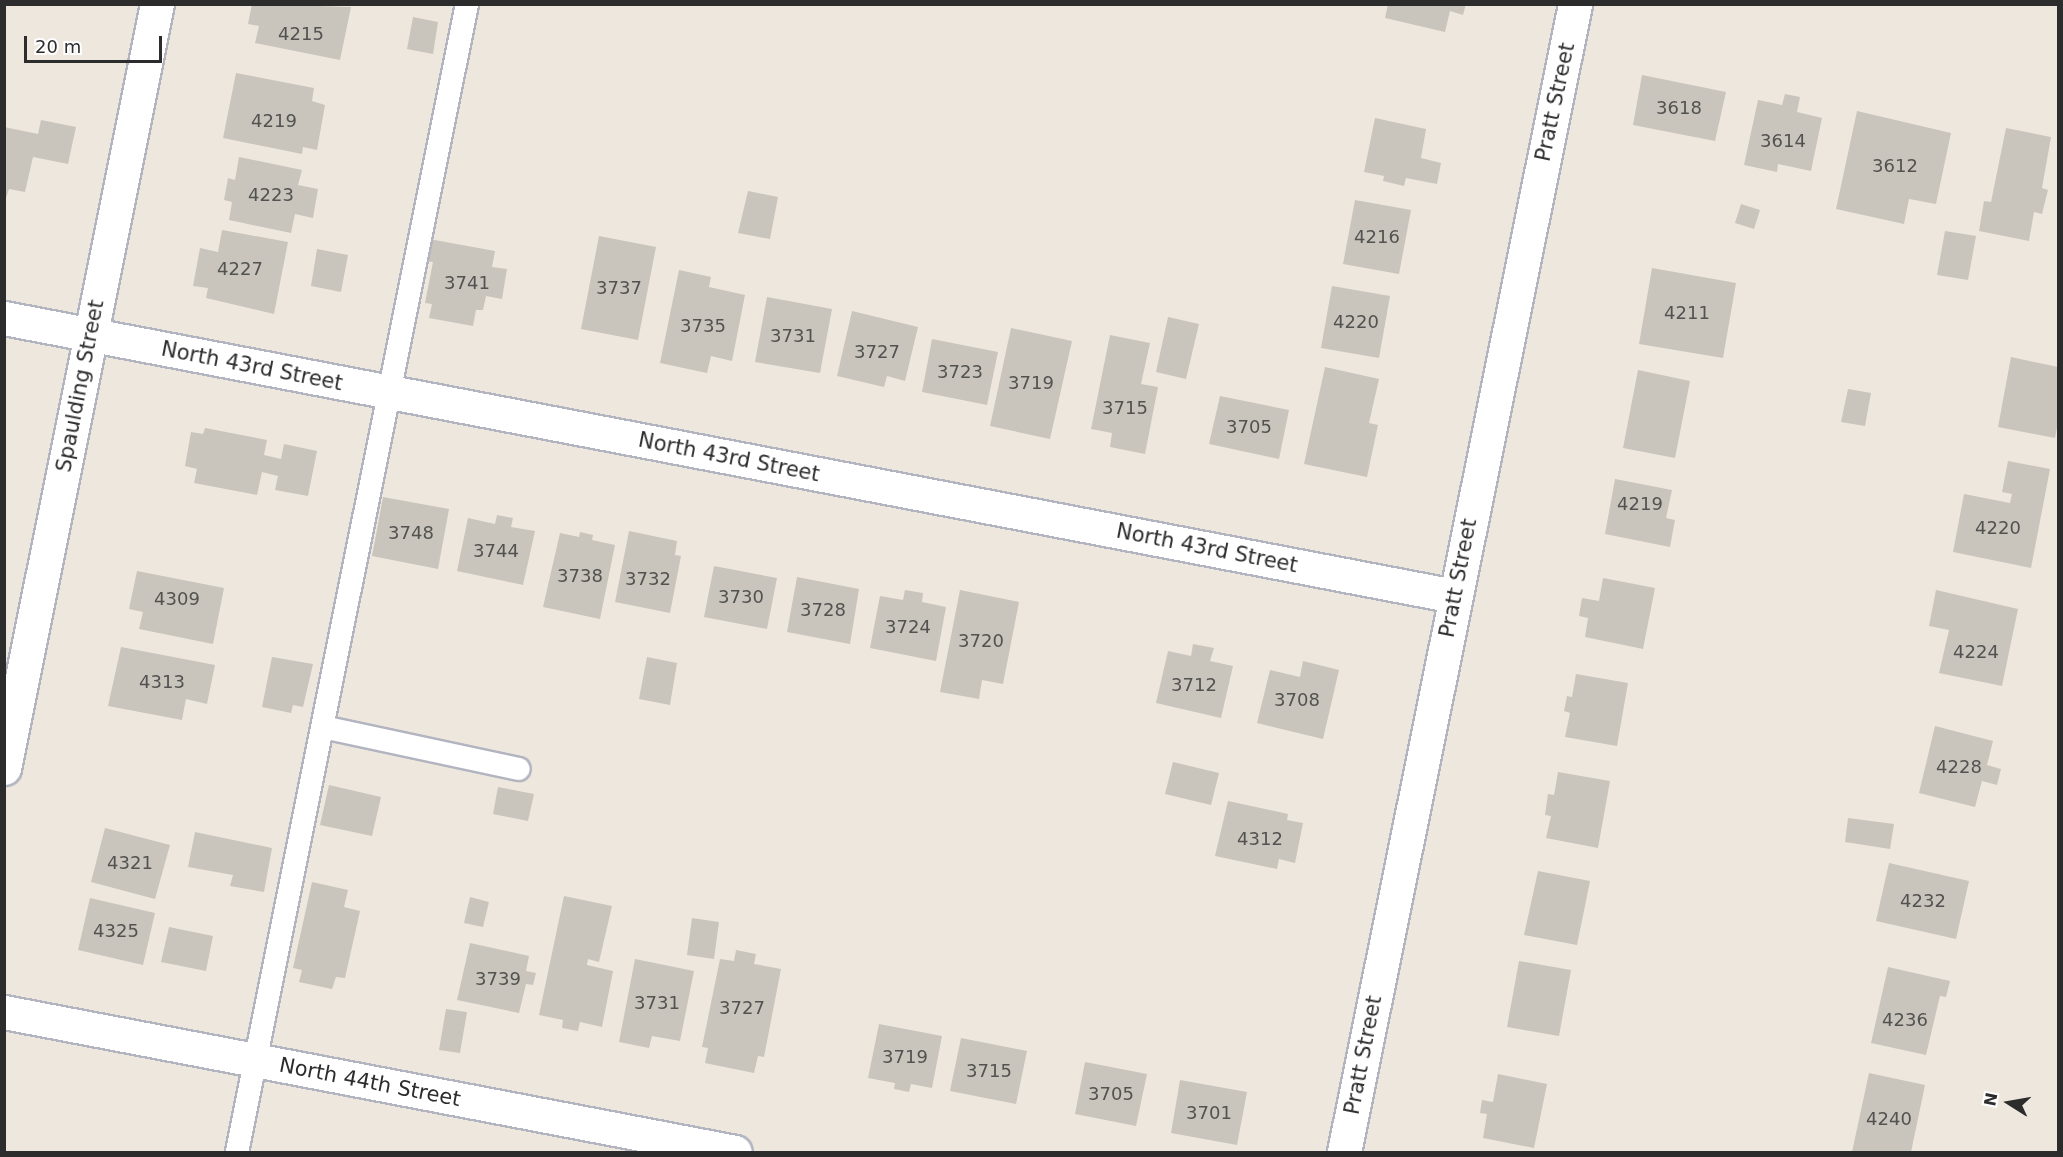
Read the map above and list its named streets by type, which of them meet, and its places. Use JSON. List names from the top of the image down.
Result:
{
  "streets": {
    "street": [
      "Pratt Street",
      "North 43rd Street",
      "Spaulding Street",
      "North 44th Street"
    ]
  },
  "crossings": [
    ["Pratt Street", "North 43rd Street"],
    ["North 43rd Street", "Spaulding Street"]
  ],
  "house_numbers": [
    "4215",
    "3618",
    "4219",
    "3614",
    "3612",
    "4223",
    "4216",
    "4227",
    "3741",
    "3737",
    "4211",
    "4220",
    "3735",
    "3731",
    "3727",
    "3723",
    "3719",
    "3715",
    "3705",
    "4219",
    "4220",
    "3748",
    "3744",
    "3738",
    "3732",
    "3730",
    "4309",
    "3728",
    "3724",
    "3720",
    "4224",
    "4313",
    "3712",
    "3708",
    "4228",
    "4312",
    "4321",
    "4232",
    "4325",
    "3739",
    "3731",
    "3727",
    "4236",
    "3719",
    "3715",
    "3705",
    "3701",
    "4240"
  ],
  "scale_bar": "20 m",
  "north": "left"
}
